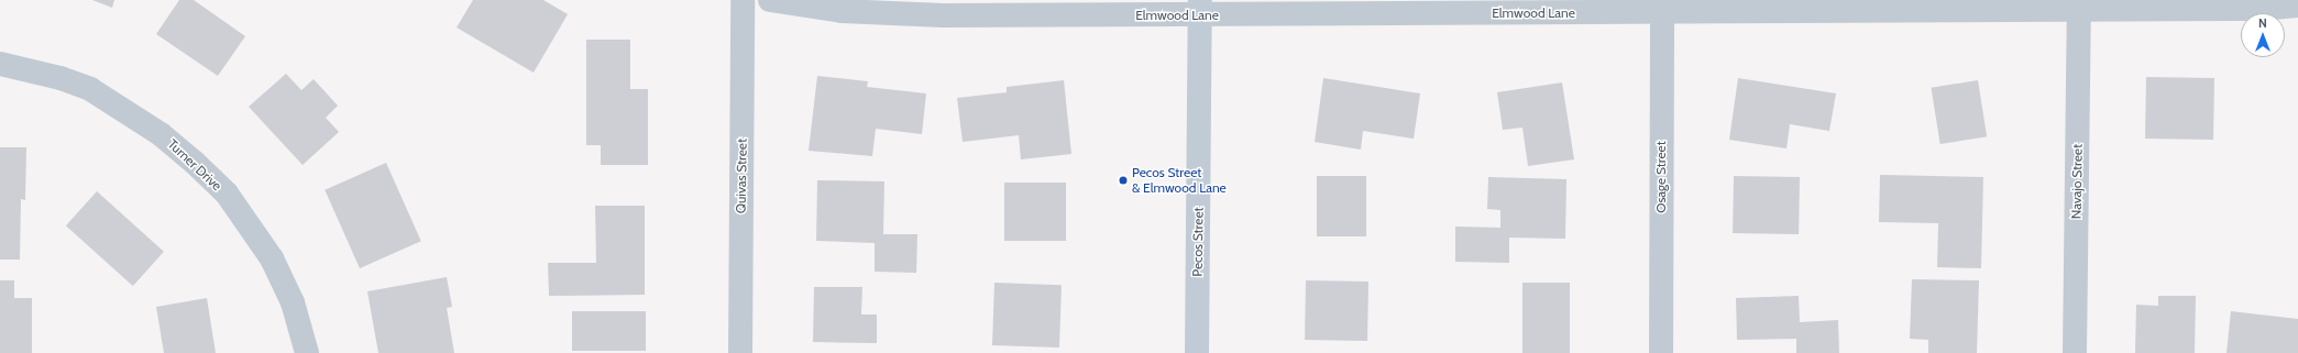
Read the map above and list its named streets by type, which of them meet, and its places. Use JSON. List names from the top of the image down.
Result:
{
  "streets": {
    "main road": ["Pecos Street"],
    "street": [
      "Elmwood Lane",
      "Turner Drive",
      "Quivas Street",
      "Osage Street",
      "Navajo Street"
    ]
  },
  "crossings": [
    ["Elmwood Lane", "Osage Street"],
    ["Elmwood Lane", "Navajo Street"],
    ["Elmwood Lane", "Pecos Street"]
  ],
  "places": ["Pecos Street & Elmwood Lane"],
  "north": "top"
}
